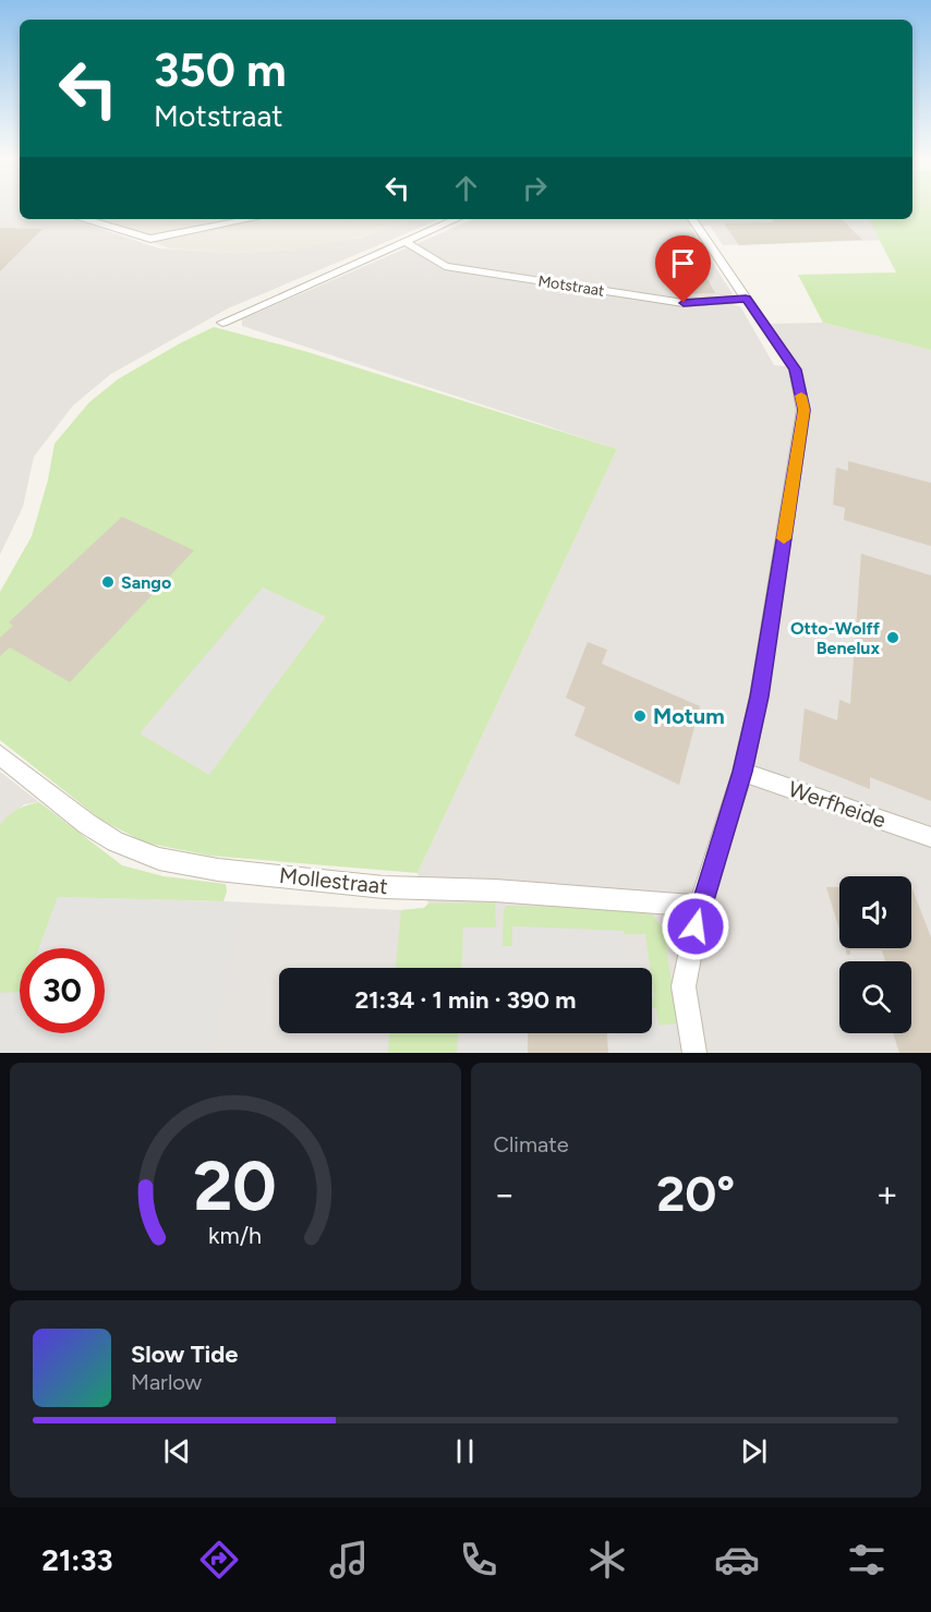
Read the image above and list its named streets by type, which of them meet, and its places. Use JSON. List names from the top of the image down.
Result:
{
  "streets": {
    "street": ["Motstraat", "Werfheide", "Mollestraat"]
  },
  "places": ["Sango", "Otto-Wolff Benelux", "Motum"],
  "page": {
    "turn": ["350 m", "Motstraat"],
    "limit": "30",
    "trip": "21:34 · 1 min · 390 m",
    "tile": "Climate",
    "heat": ["−", "20°", "+"],
    "song": ["Slow Tide", "Marlow"],
    "tabs": "21:33",
    "gauge": ["20", "km/h"]
  }
}
